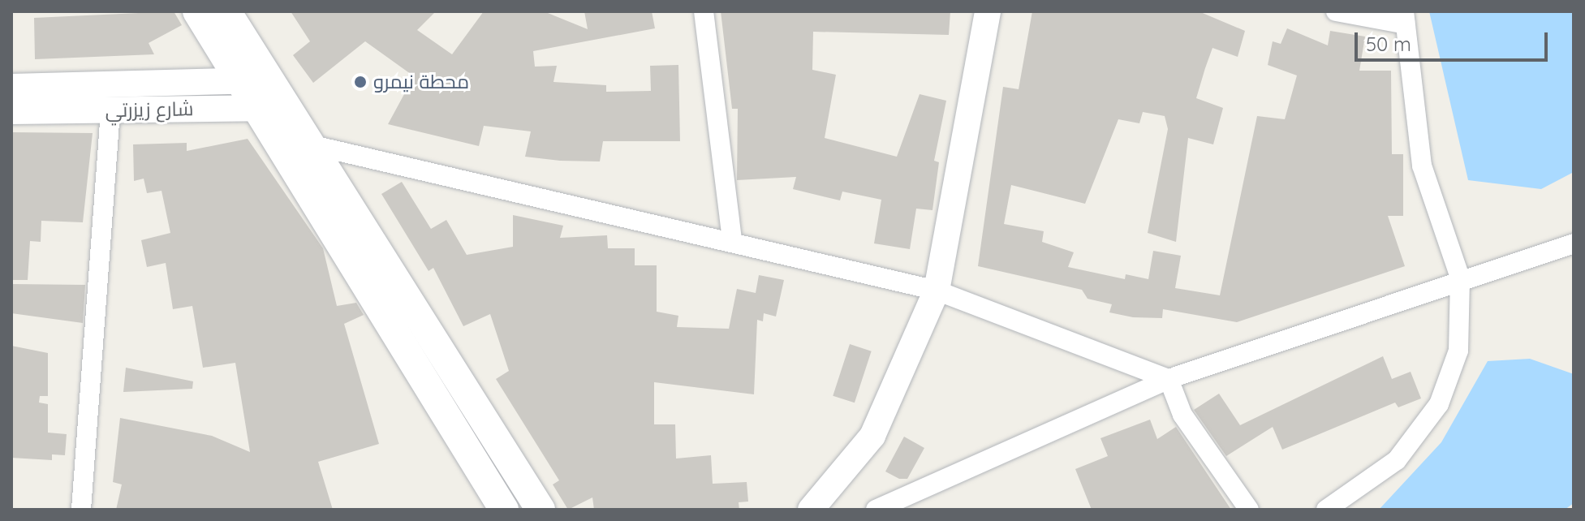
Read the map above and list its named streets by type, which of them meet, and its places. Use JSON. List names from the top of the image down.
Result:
{
  "streets": {
    "street": ["شارع زيزرتي"]
  },
  "places": ["محطة نيمرو"],
  "scale_bar": "50 m"
}
